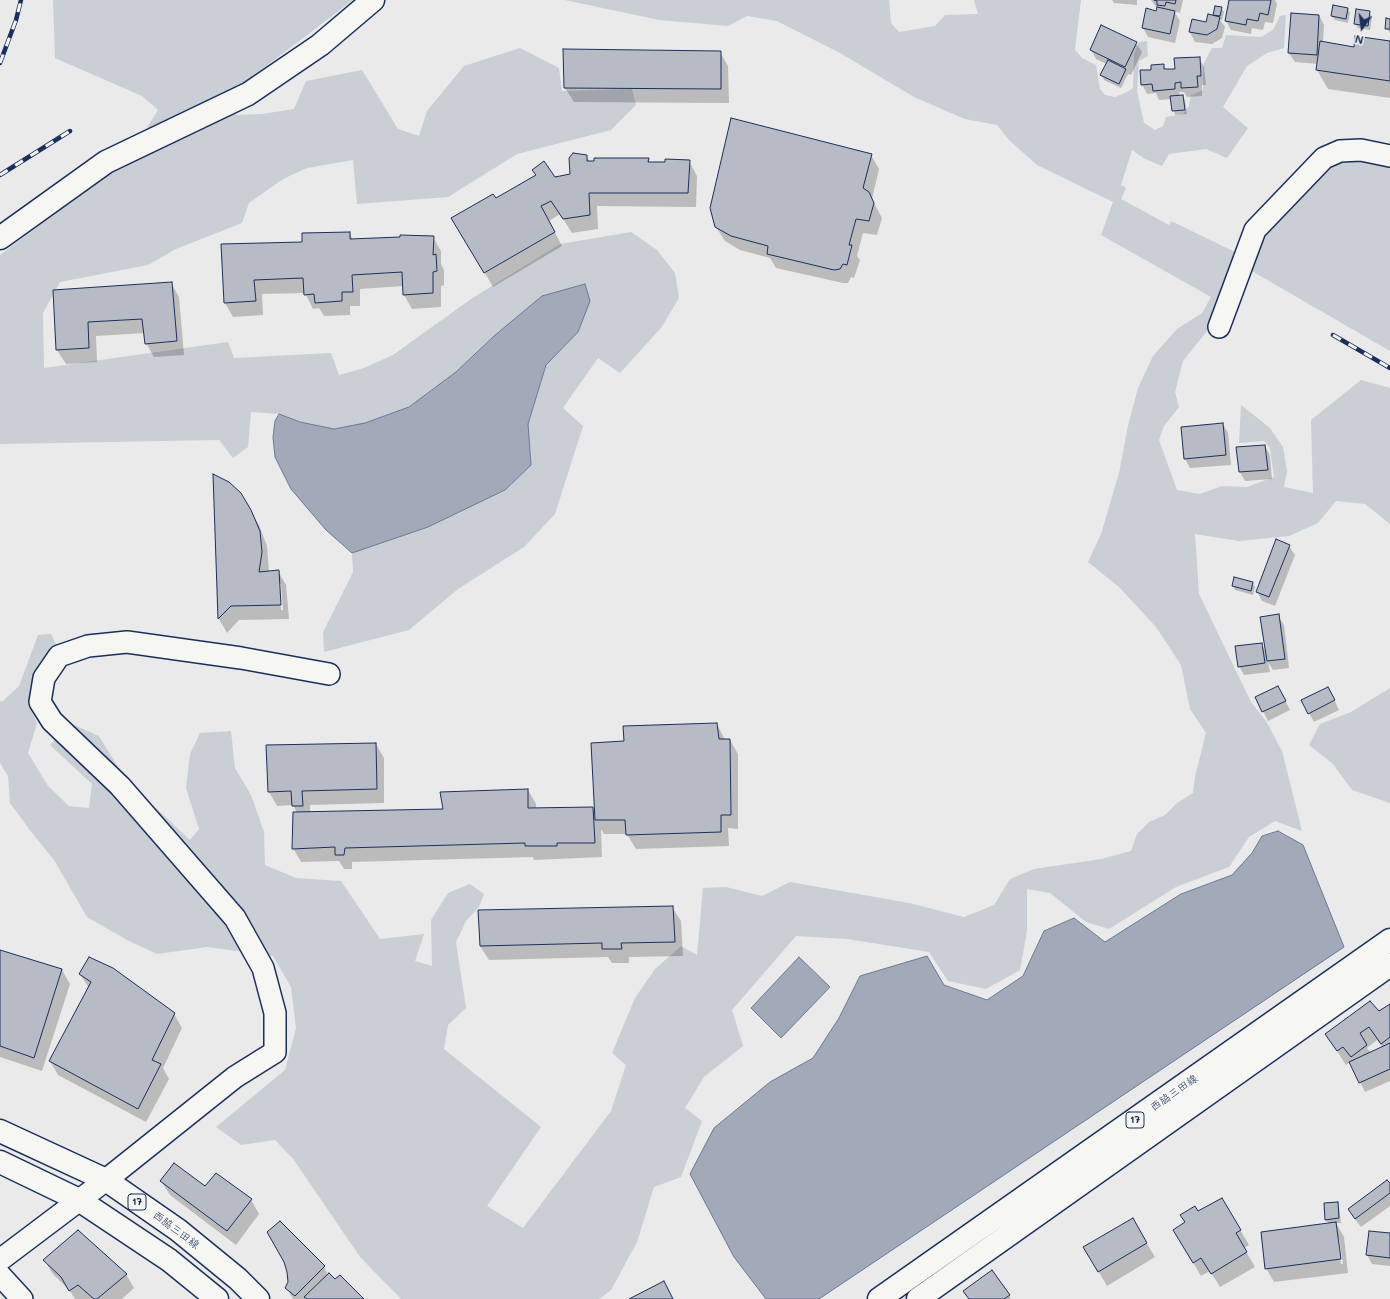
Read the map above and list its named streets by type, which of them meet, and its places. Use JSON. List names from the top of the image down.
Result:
{
  "streets": {
    "main road": ["西脇三田線", "17"]
  },
  "north": "bottom"
}
